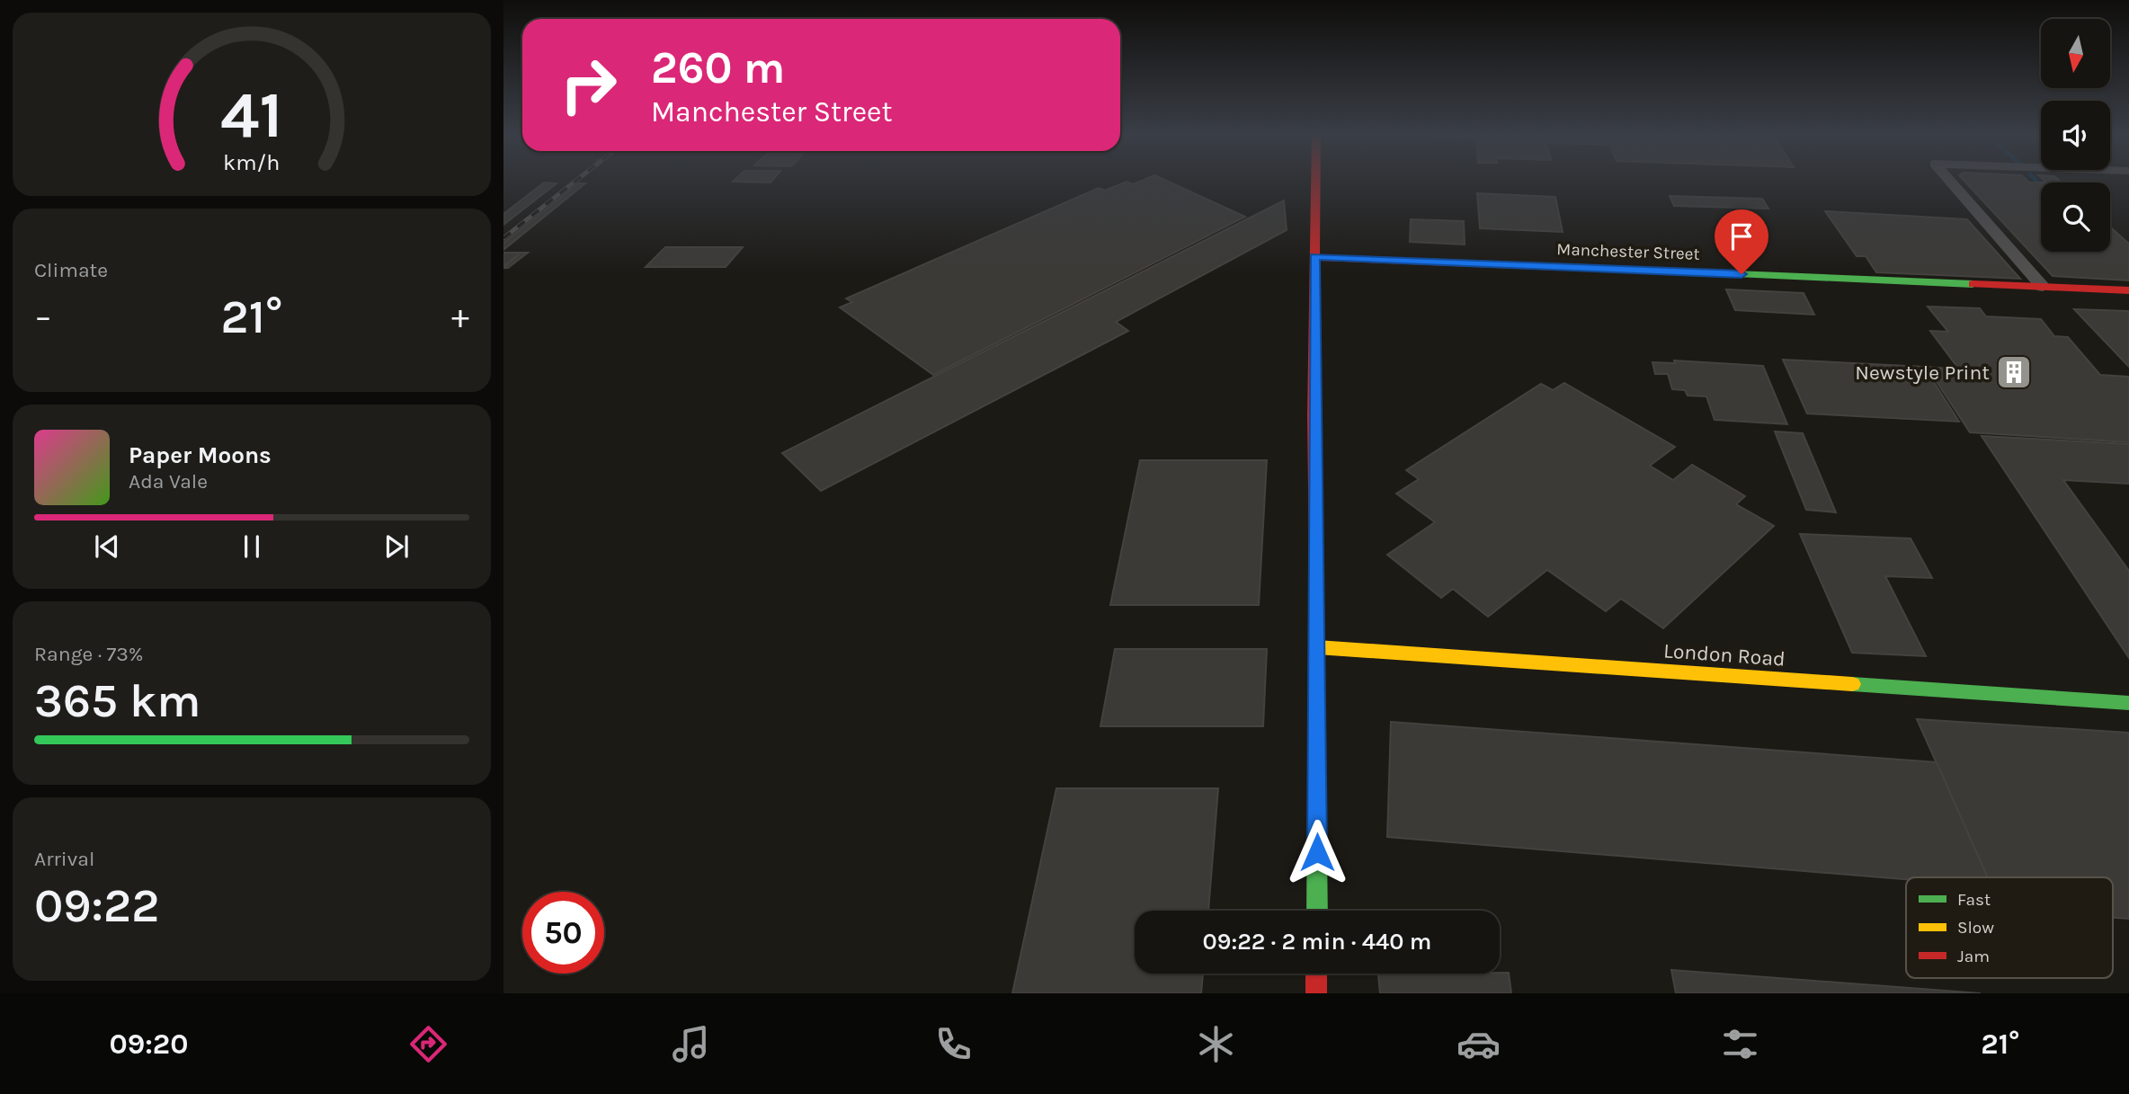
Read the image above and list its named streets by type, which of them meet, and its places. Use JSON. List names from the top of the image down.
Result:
{
  "streets": {
    "street": ["Manchester Street", "London Road"]
  },
  "places": {
    "building": ["Newstyle Print"]
  },
  "legend": ["Fast", "Slow", "Jam"],
  "north": "bottom",
  "page": {
    "turn": ["260 m", "Manchester Street"],
    "tile": [
      "Climate",
      ["Range · 73%", "365 km"],
      ["Arrival", "09:22"]
    ],
    "heat": ["−", "21°", "+"],
    "song": ["Paper Moons", "Ada Vale"],
    "limit": "50",
    "trip": "09:22 · 2 min · 440 m",
    "tabs": ["09:20", "21°"],
    "gauge": ["41", "km/h"]
  }
}
